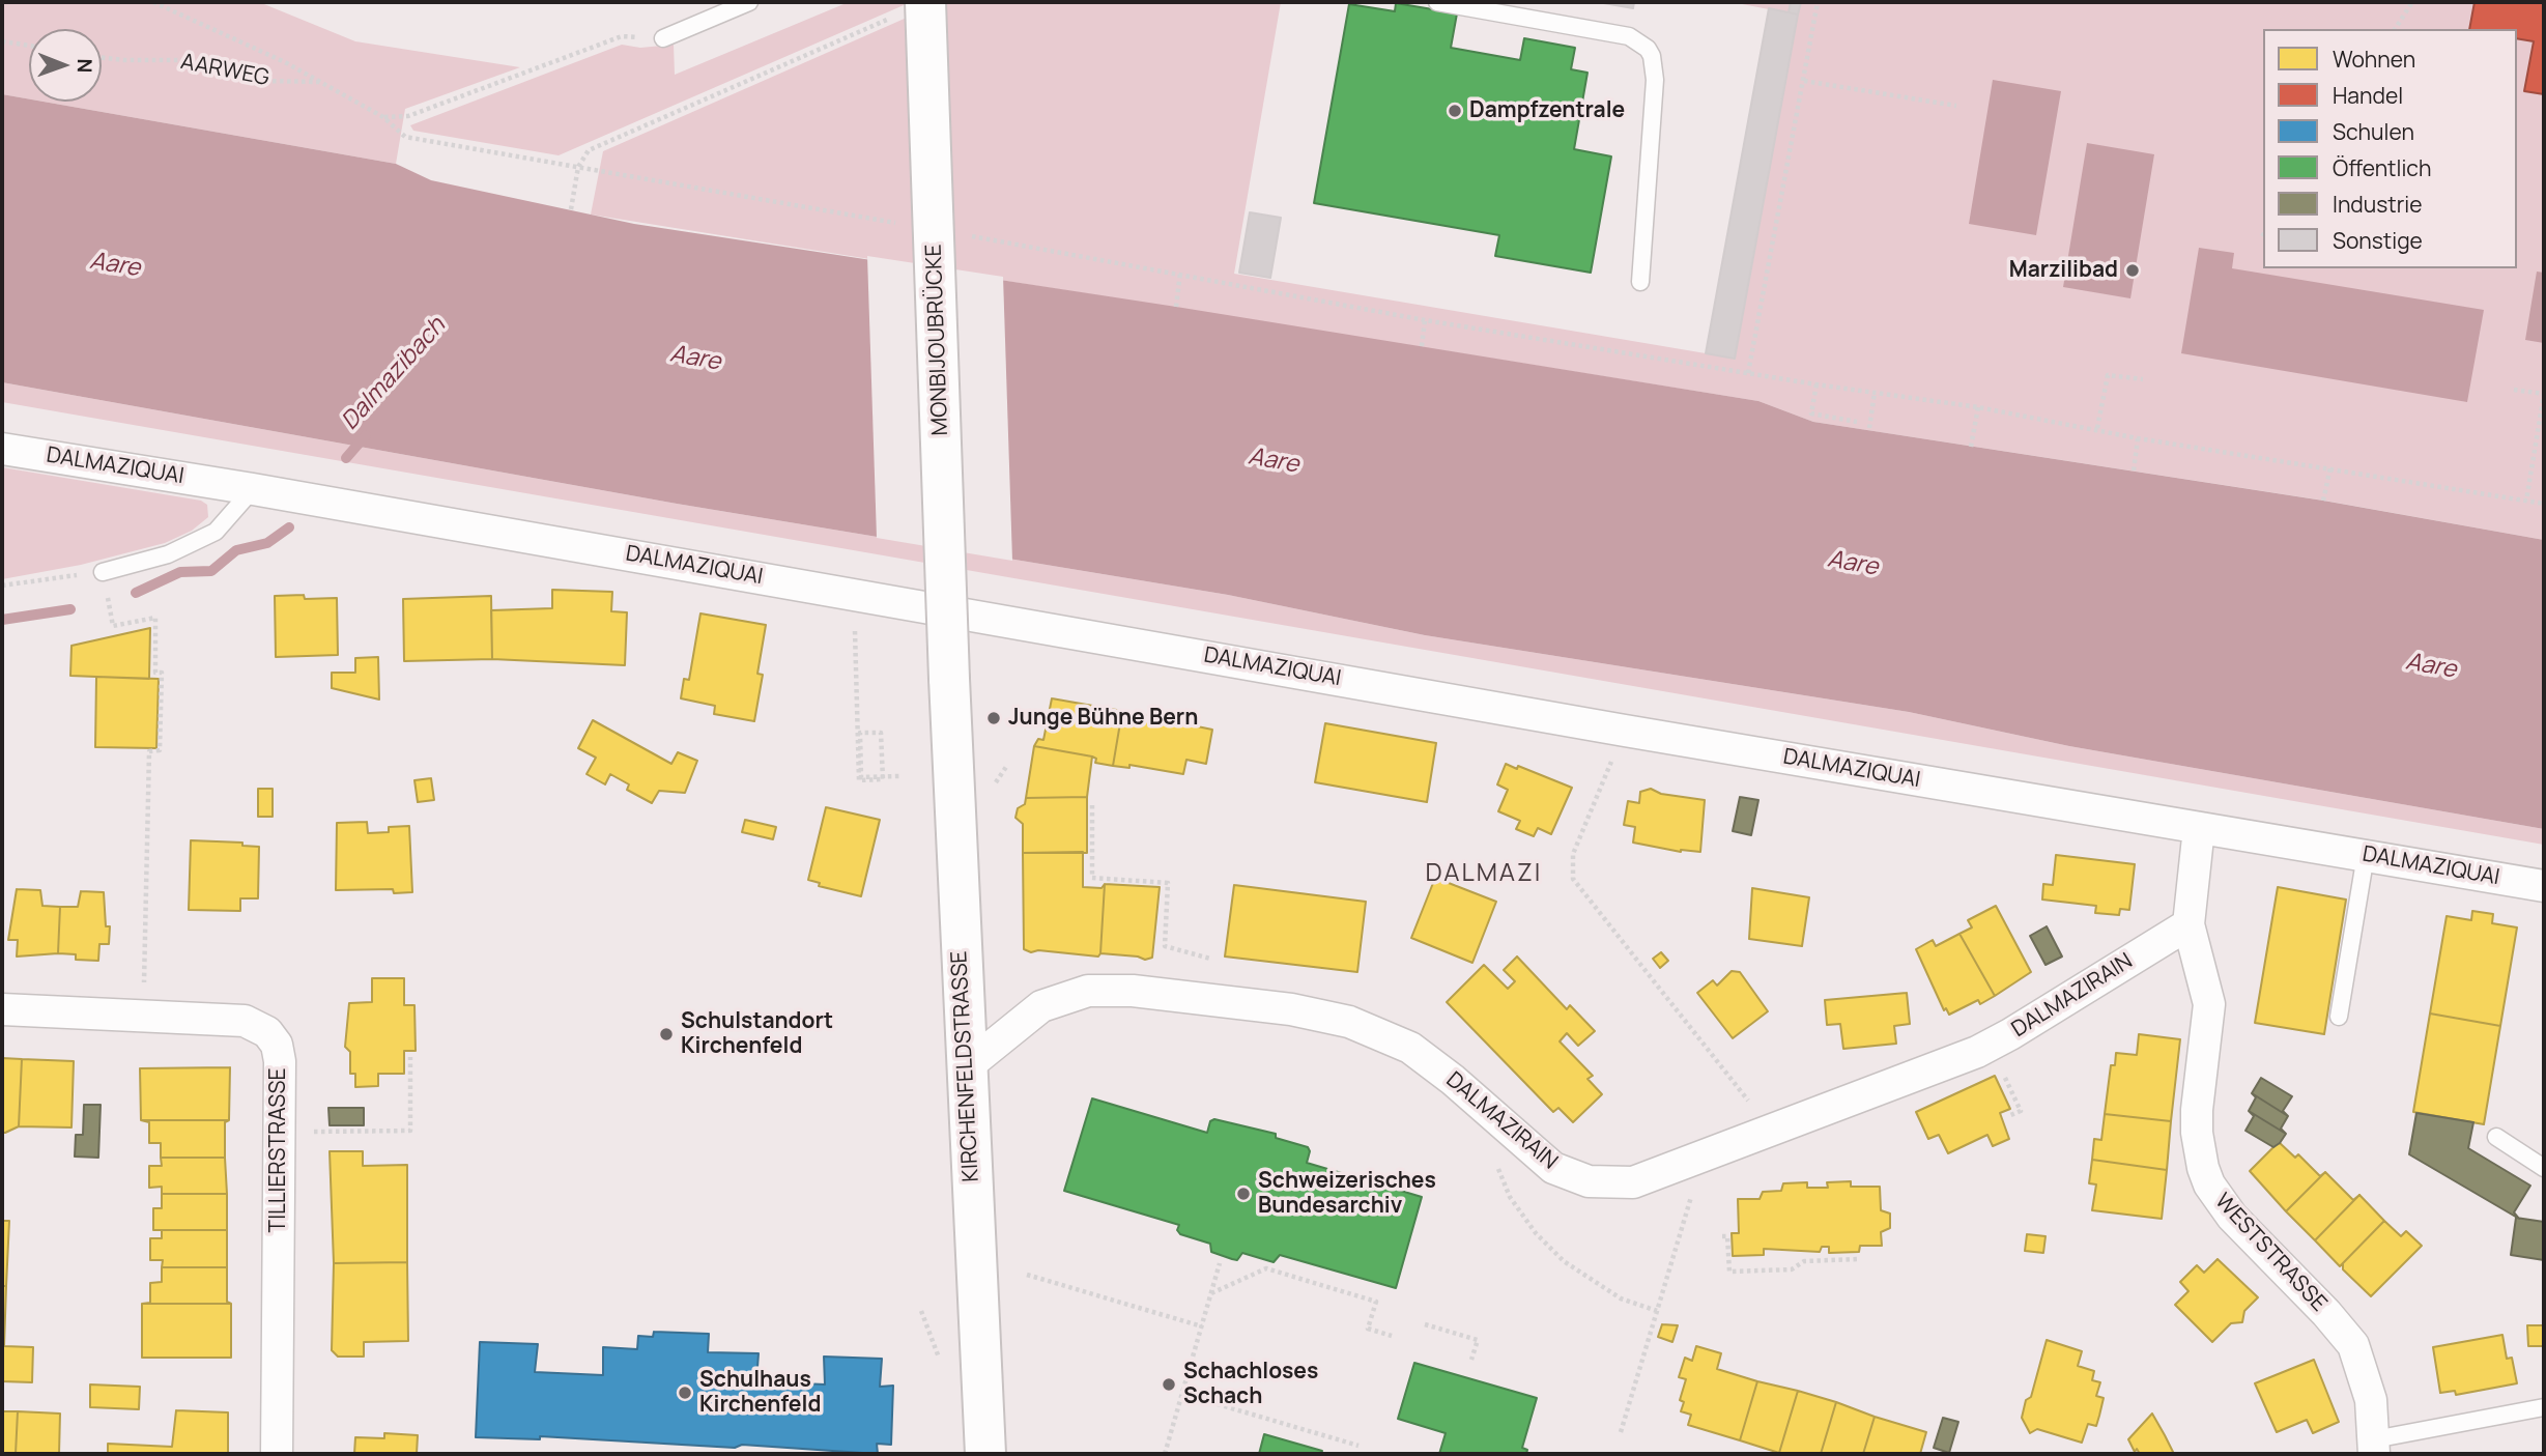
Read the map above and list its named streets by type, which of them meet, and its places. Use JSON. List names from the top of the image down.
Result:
{
  "streets": {
    "main road": ["MONBIJOUBRÜCKE", "KIRCHENFELDSTRASSE"],
    "street": [
      "DALMAZIQUAI",
      "DALMAZIRAIN",
      "TILLIERSTRASSE",
      "WESTSTRASSE"
    ],
    "path": ["AARWEG"]
  },
  "crossings": [
    ["MONBIJOUBRÜCKE", "KIRCHENFELDSTRASSE"],
    ["DALMAZIQUAI", "WESTSTRASSE"],
    ["DALMAZIRAIN", "KIRCHENFELDSTRASSE"],
    ["DALMAZIRAIN", "WESTSTRASSE"]
  ],
  "districts": ["DALMAZI"],
  "water": ["Aare", "Dalmazibach"],
  "places": [
    "Dampfzentrale",
    "Marzilibad",
    "Junge Bühne Bern",
    "Schulstandort Kirchenfeld",
    "Schweizerisches Bundesarchiv",
    "Schachloses Schach",
    "Schulhaus Kirchenfeld"
  ],
  "legend": [
    "Wohnen",
    "Handel",
    "Schulen",
    "Öffentlich",
    "Industrie",
    "Sonstige"
  ],
  "north": "right"
}
